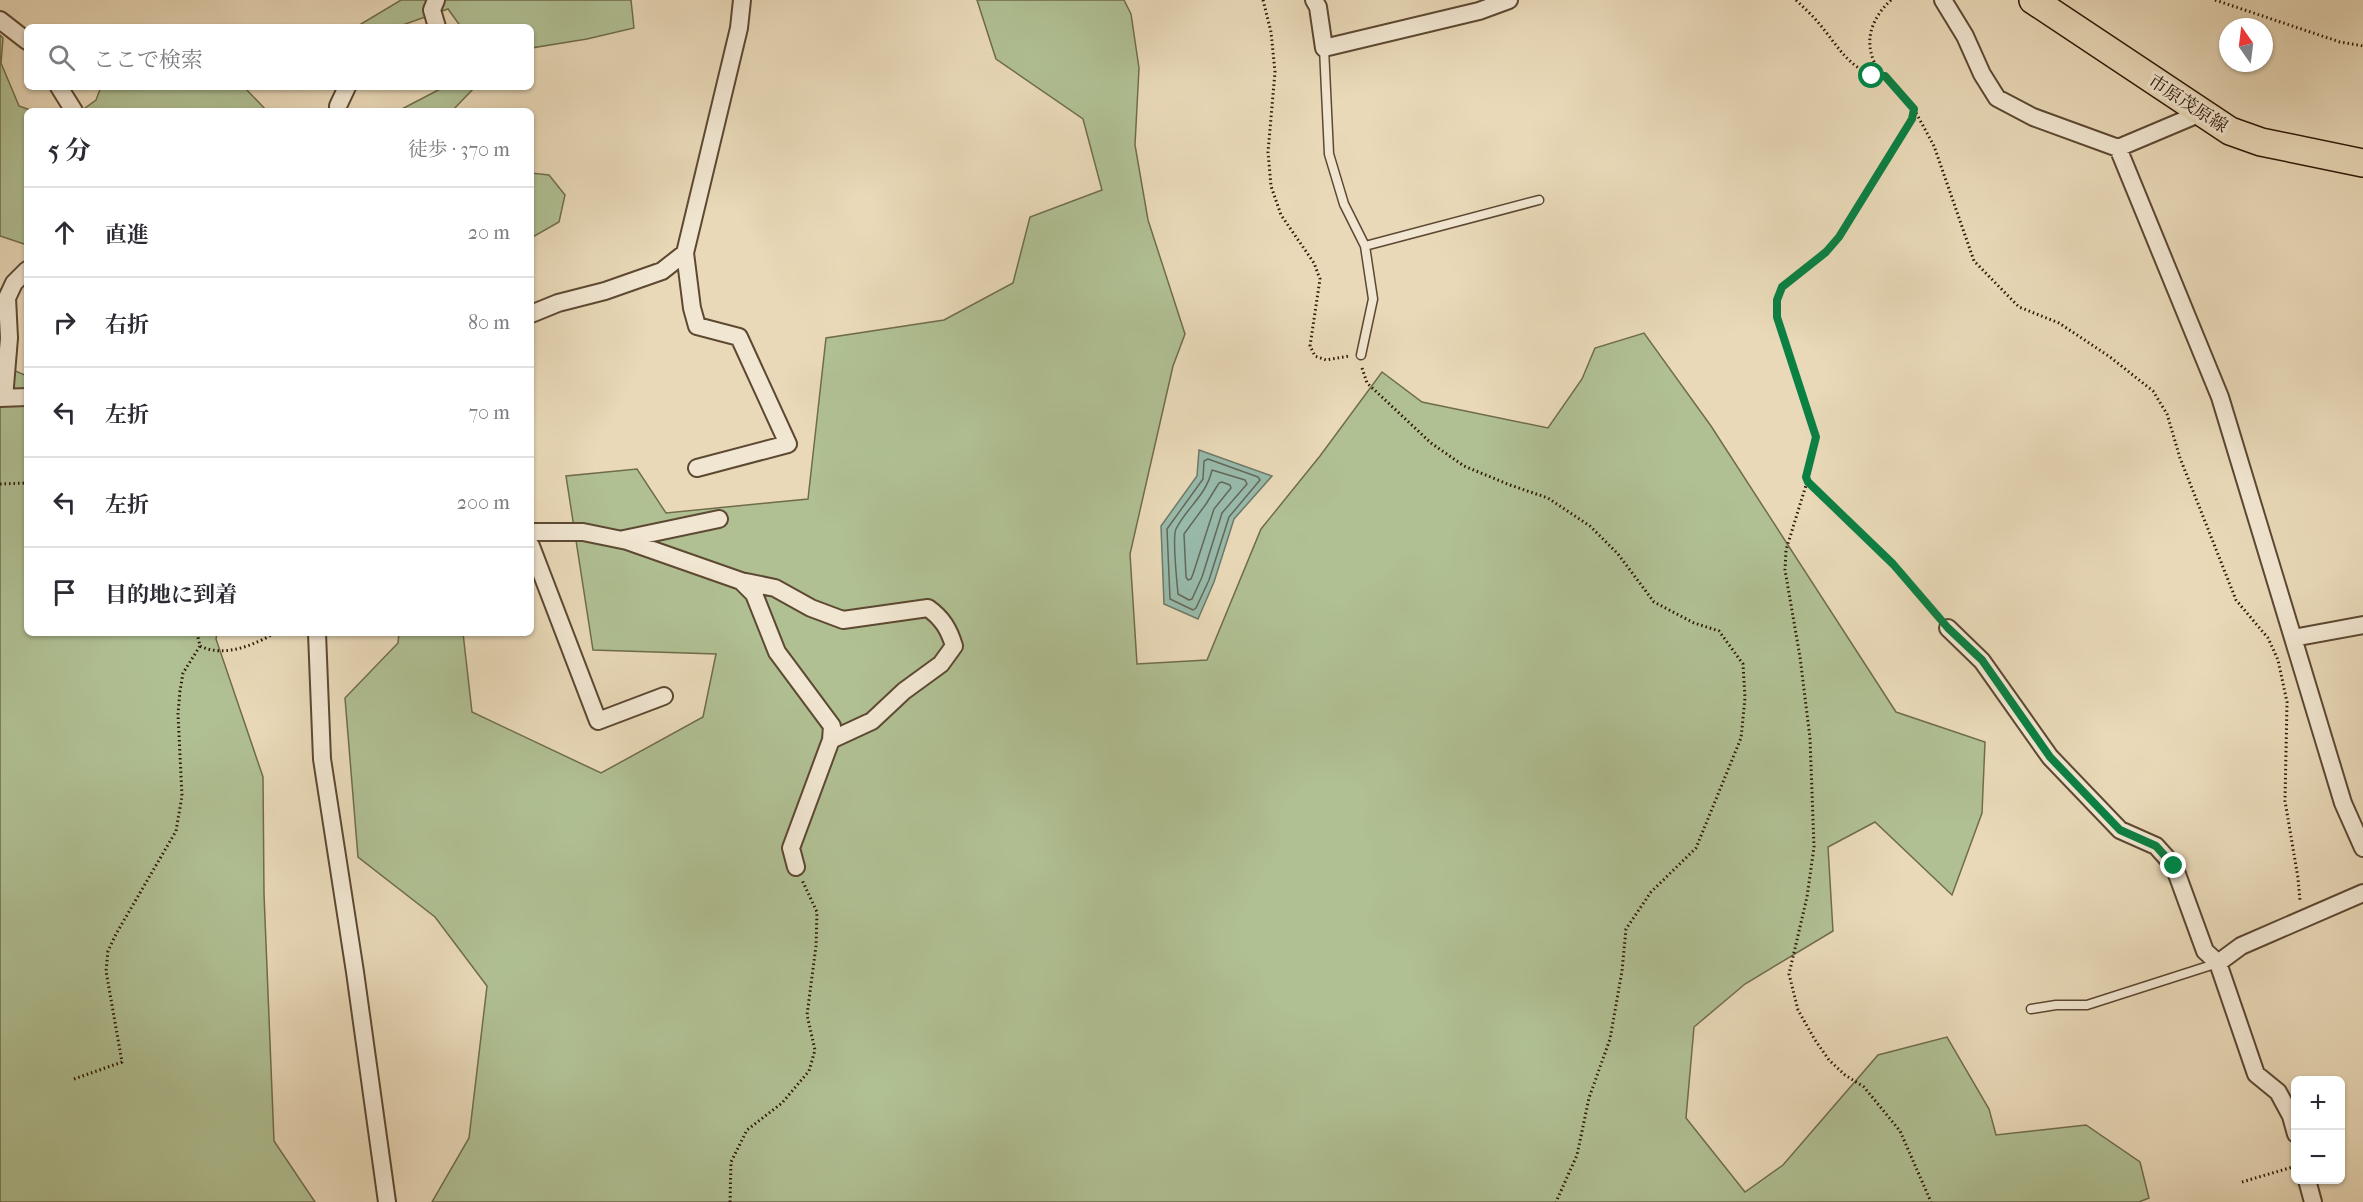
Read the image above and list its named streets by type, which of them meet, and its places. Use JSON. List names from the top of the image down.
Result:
{
  "streets": {
    "main road": ["市原茂原線"]
  },
  "north": "top",
  "page": {
    "search": "ここで検索",
    "heading": ["5 分", "徒歩 · 370 m"],
    "list": [
      ["直進", "20 m"],
      ["右折", "80 m"],
      ["左折", "70 m"],
      ["左折", "200 m"],
      "目的地に到着"
    ],
    "map_buttons": ["+", "−"]
  }
}
